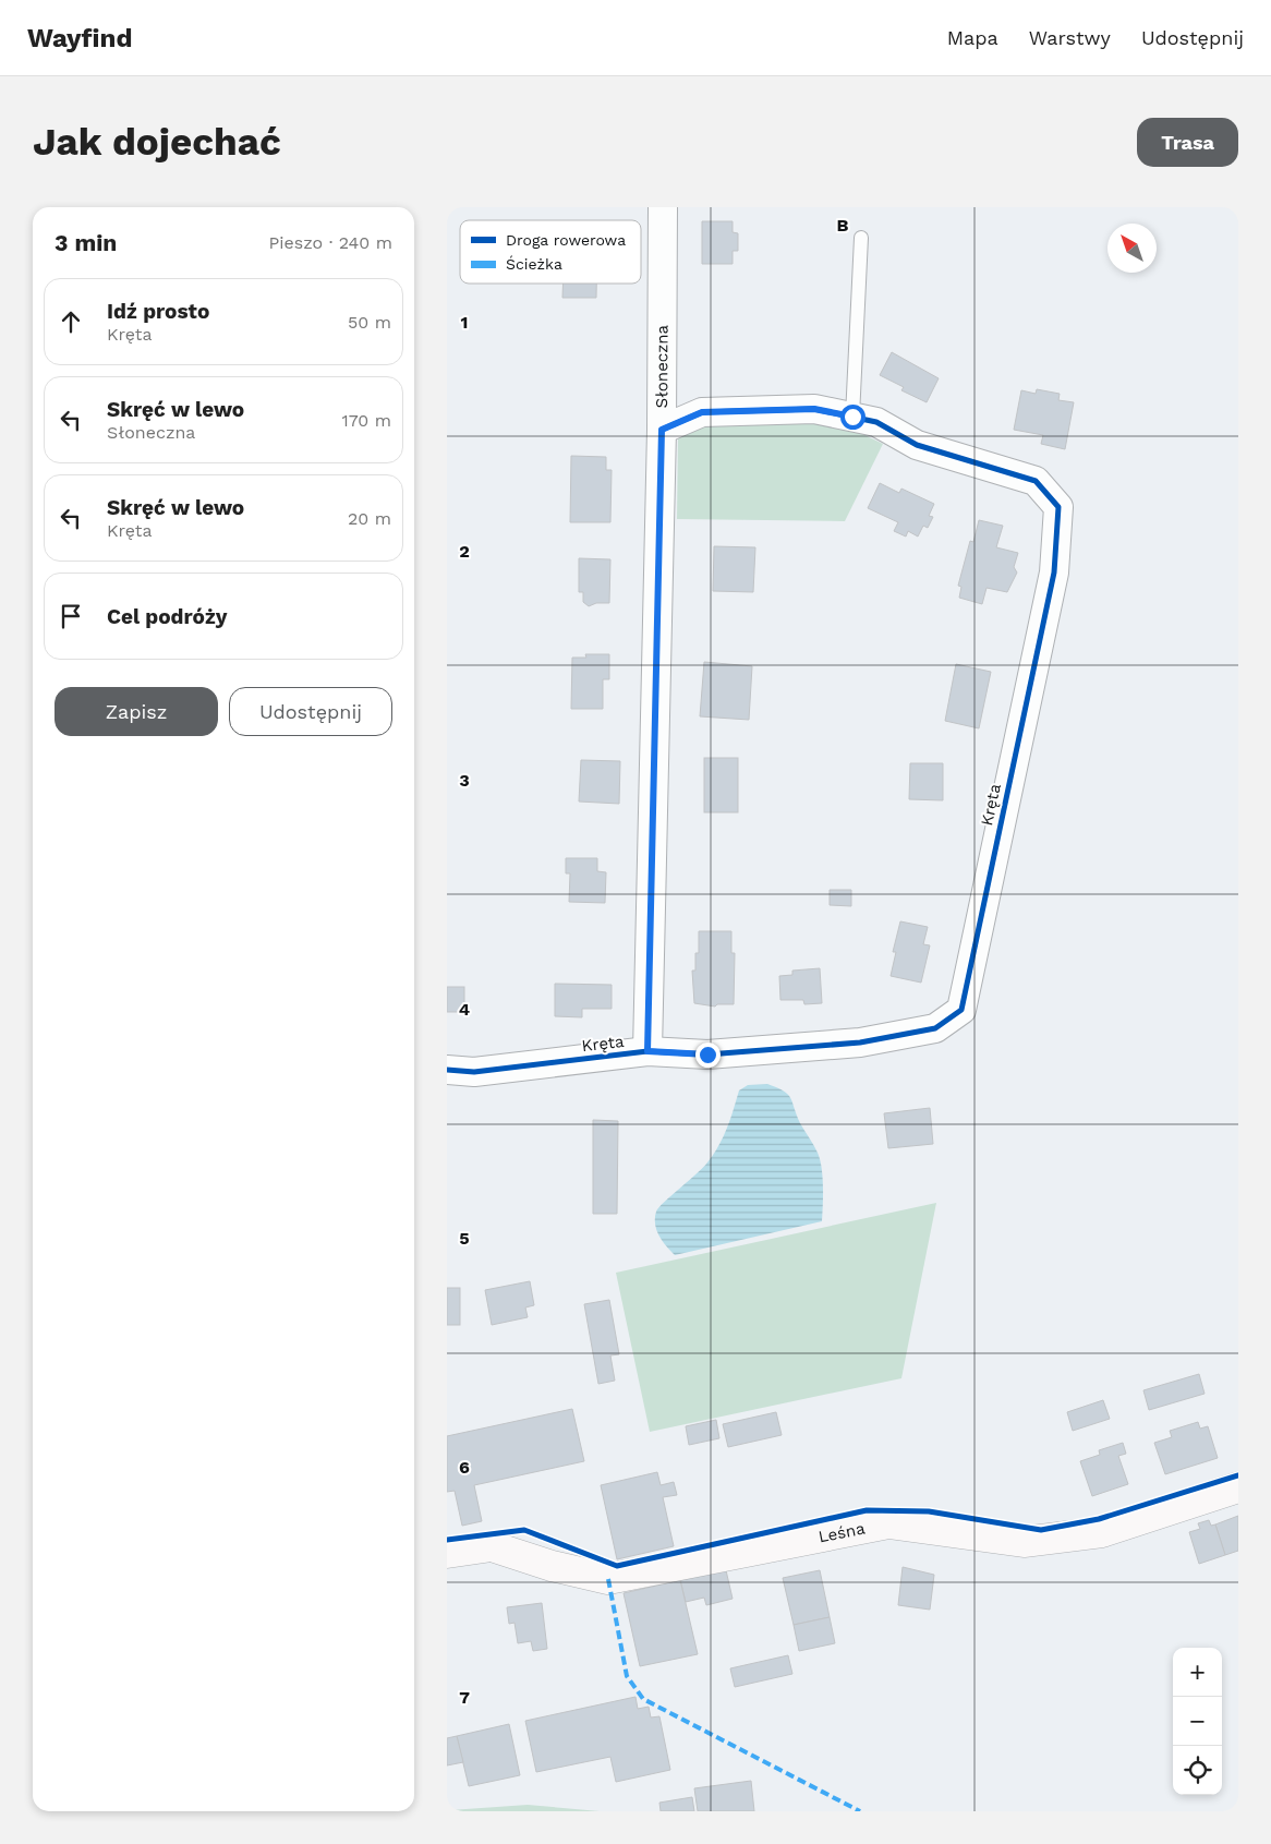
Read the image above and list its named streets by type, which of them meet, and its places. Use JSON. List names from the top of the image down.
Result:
{
  "streets": {
    "street": ["Słoneczna", "Kręta", "Leśna"]
  },
  "crossings": [
    ["Słoneczna", "Kręta"]
  ],
  "legend": ["Droga rowerowa", "Ścieżka"],
  "north": "top left",
  "page": {
    "header": "Wayfind",
    "nav": ["Mapa", "Warstwy", "Udostępnij"],
    "buttons": [
      "Trasa",
      ["Zapisz", "Udostępnij"]
    ],
    "title": "Jak dojechać",
    "heading": ["3 min", "Pieszo · 240 m"],
    "list": [
      ["Idź prosto", "Kręta", "50 m"],
      ["Skręć w lewo", "Słoneczna", "170 m"],
      ["Skręć w lewo", "Kręta", "20 m"],
      "Cel podróży"
    ],
    "map_buttons": ["+", "−"]
  },
  "grid": {
    "columns": ["B"],
    "rows": [
      "1",
      "2",
      "3",
      "4",
      "5",
      "6",
      "7"
    ]
  }
}
